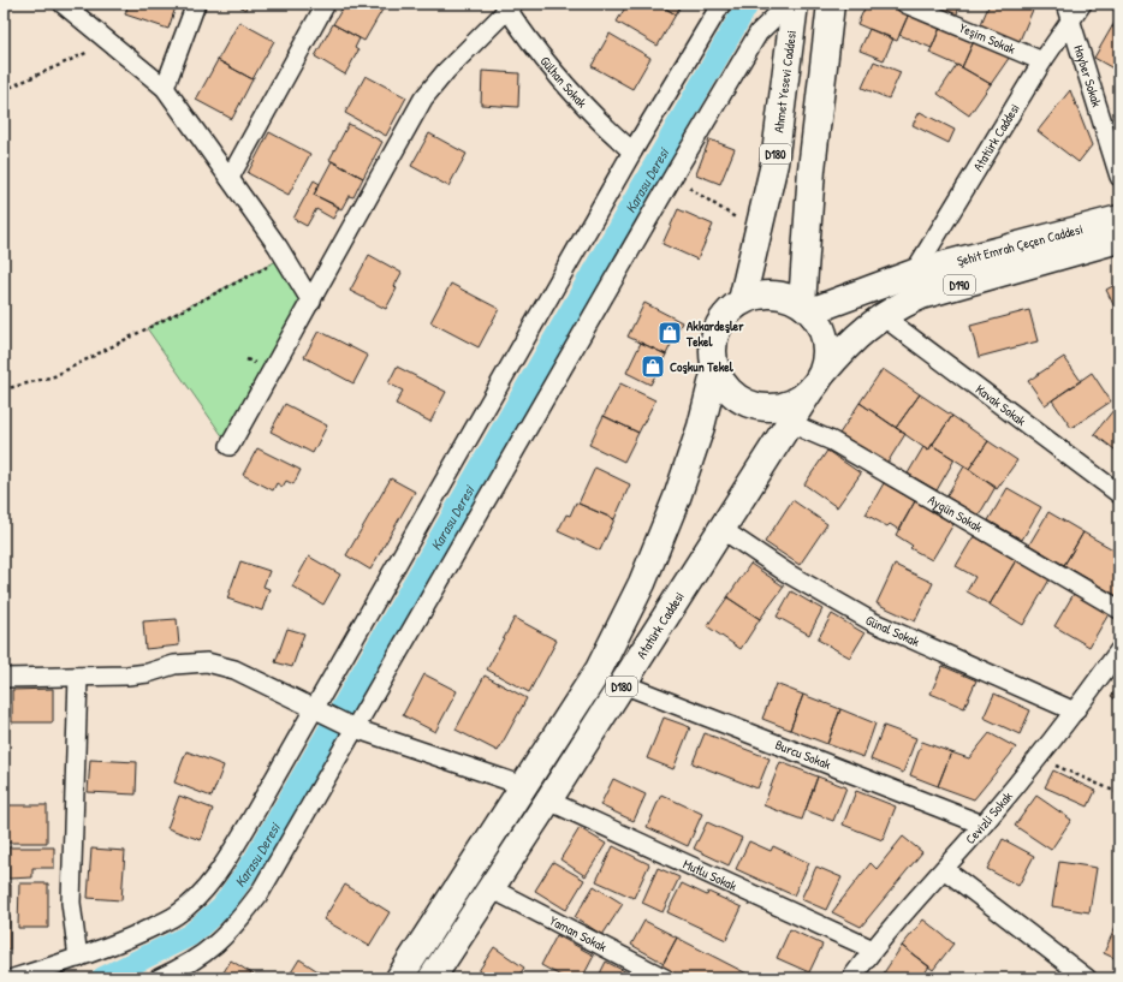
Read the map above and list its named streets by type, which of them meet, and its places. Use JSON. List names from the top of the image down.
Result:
{
  "streets": {
    "highway": [
      "Ahmet Yesevi Caddesi",
      "Atatürk Caddesi",
      "D180",
      "Şehit Emrah Çeçen Caddesi",
      "D190"
    ],
    "street": [
      "Yeşim Sokak",
      "Hayber Sokak",
      "Gülhan Sokak",
      "Kavak Sokak",
      "Aygün Sokak",
      "Günal Sokak",
      "Burcu Sokak",
      "Cevizli Sokak",
      "Mutlu Sokak",
      "Yaman Sokak"
    ]
  },
  "crossings": [
    ["Yeşim Sokak", "Atatürk Caddesi"],
    ["Hayber Sokak", "Atatürk Caddesi"],
    ["Ahmet Yesevi Caddesi", "Atatürk Caddesi"],
    ["Ahmet Yesevi Caddesi", "D180"],
    ["Ahmet Yesevi Caddesi", "Şehit Emrah Çeçen Caddesi"],
    ["Atatürk Caddesi", "D180"],
    ["Atatürk Caddesi", "Şehit Emrah Çeçen Caddesi"],
    ["Atatürk Caddesi", "Aygün Sokak"],
    ["Atatürk Caddesi", "Günal Sokak"],
    ["Atatürk Caddesi", "Burcu Sokak"],
    ["Atatürk Caddesi", "Mutlu Sokak"],
    ["Atatürk Caddesi", "Yaman Sokak"],
    ["D180", "Şehit Emrah Çeçen Caddesi"],
    ["Şehit Emrah Çeçen Caddesi", "Kavak Sokak"],
    ["Günal Sokak", "Cevizli Sokak"],
    ["Burcu Sokak", "Cevizli Sokak"],
    ["Cevizli Sokak", "Mutlu Sokak"]
  ],
  "water": ["Karasu Deresi"],
  "places": {
    "shop": ["Akkardeşler Tekel", "Coşkun Tekel"]
  }
}
